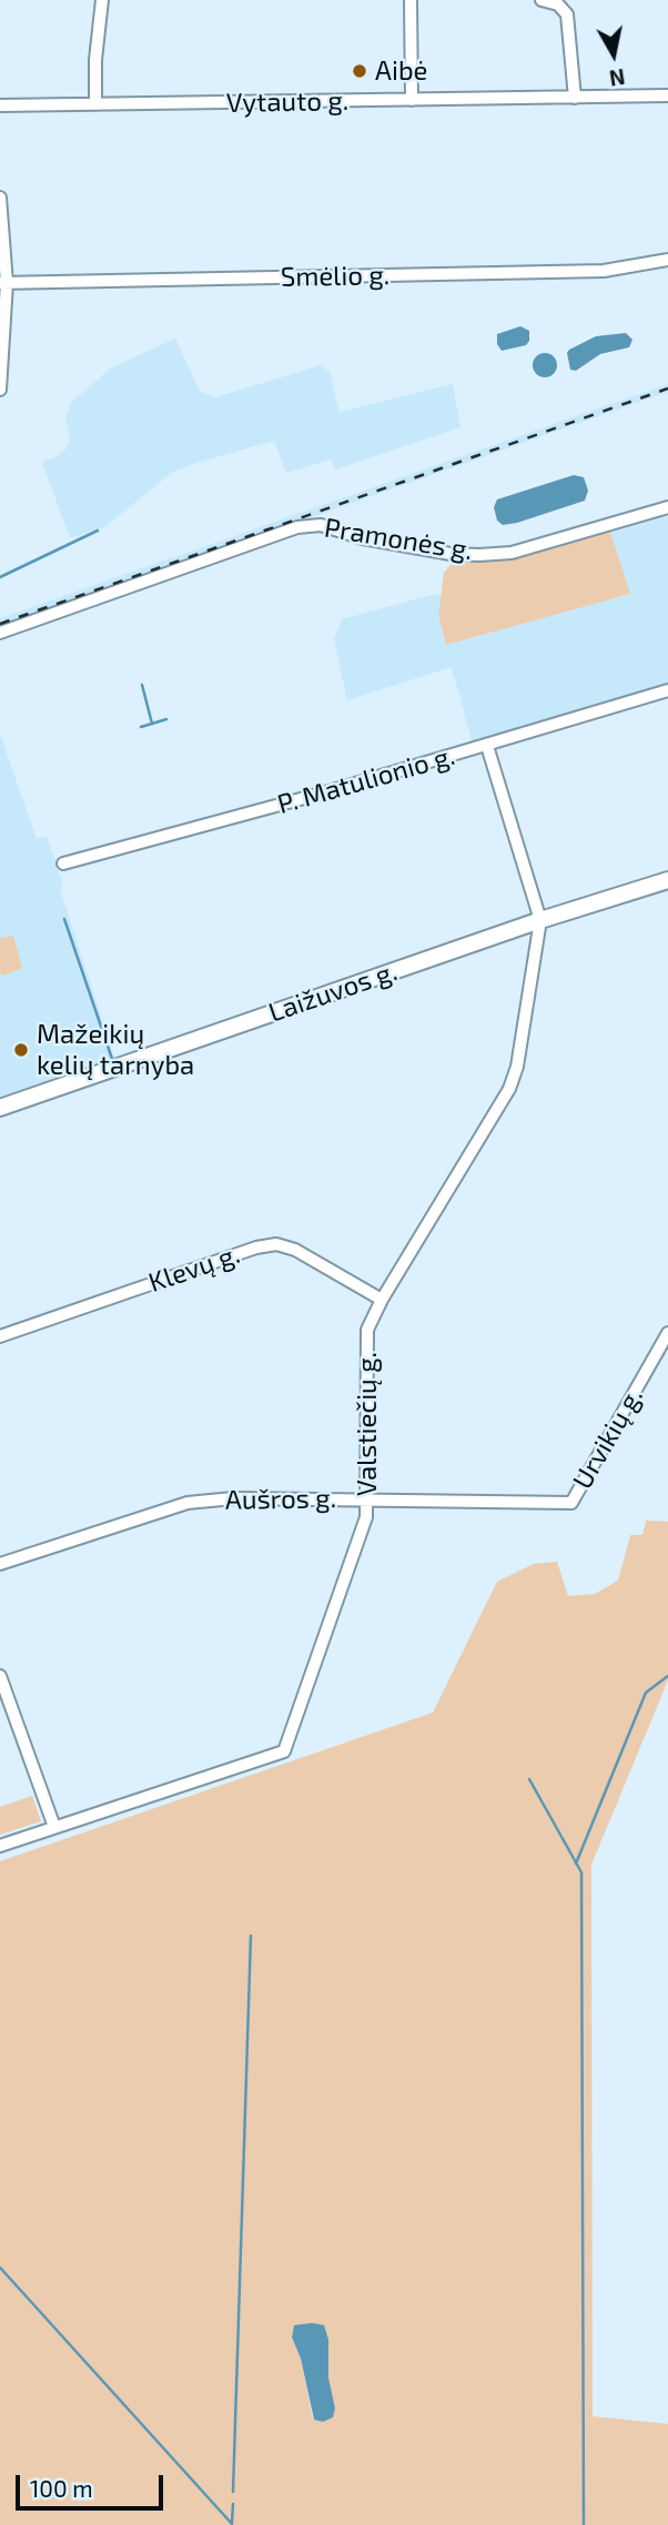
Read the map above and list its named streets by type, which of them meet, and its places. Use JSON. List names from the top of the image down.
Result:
{
  "streets": {
    "main road": ["Laižuvos g."],
    "street": [
      "Vytauto g.",
      "Smėlio g.",
      "Pramonės g.",
      "P. Matulionio g.",
      "Klevų g.",
      "Valstiečių g.",
      "Urvikių g.",
      "Aušros g."
    ]
  },
  "crossings": [
    ["Laižuvos g.", "Valstiečių g."],
    ["Klevų g.", "Valstiečių g."],
    ["Valstiečių g.", "Aušros g."],
    ["Urvikių g.", "Aušros g."]
  ],
  "places": ["Aibė", "Mažeikių kelių tarnyba"],
  "scale_bar": "100 m",
  "north": "bottom"
}
